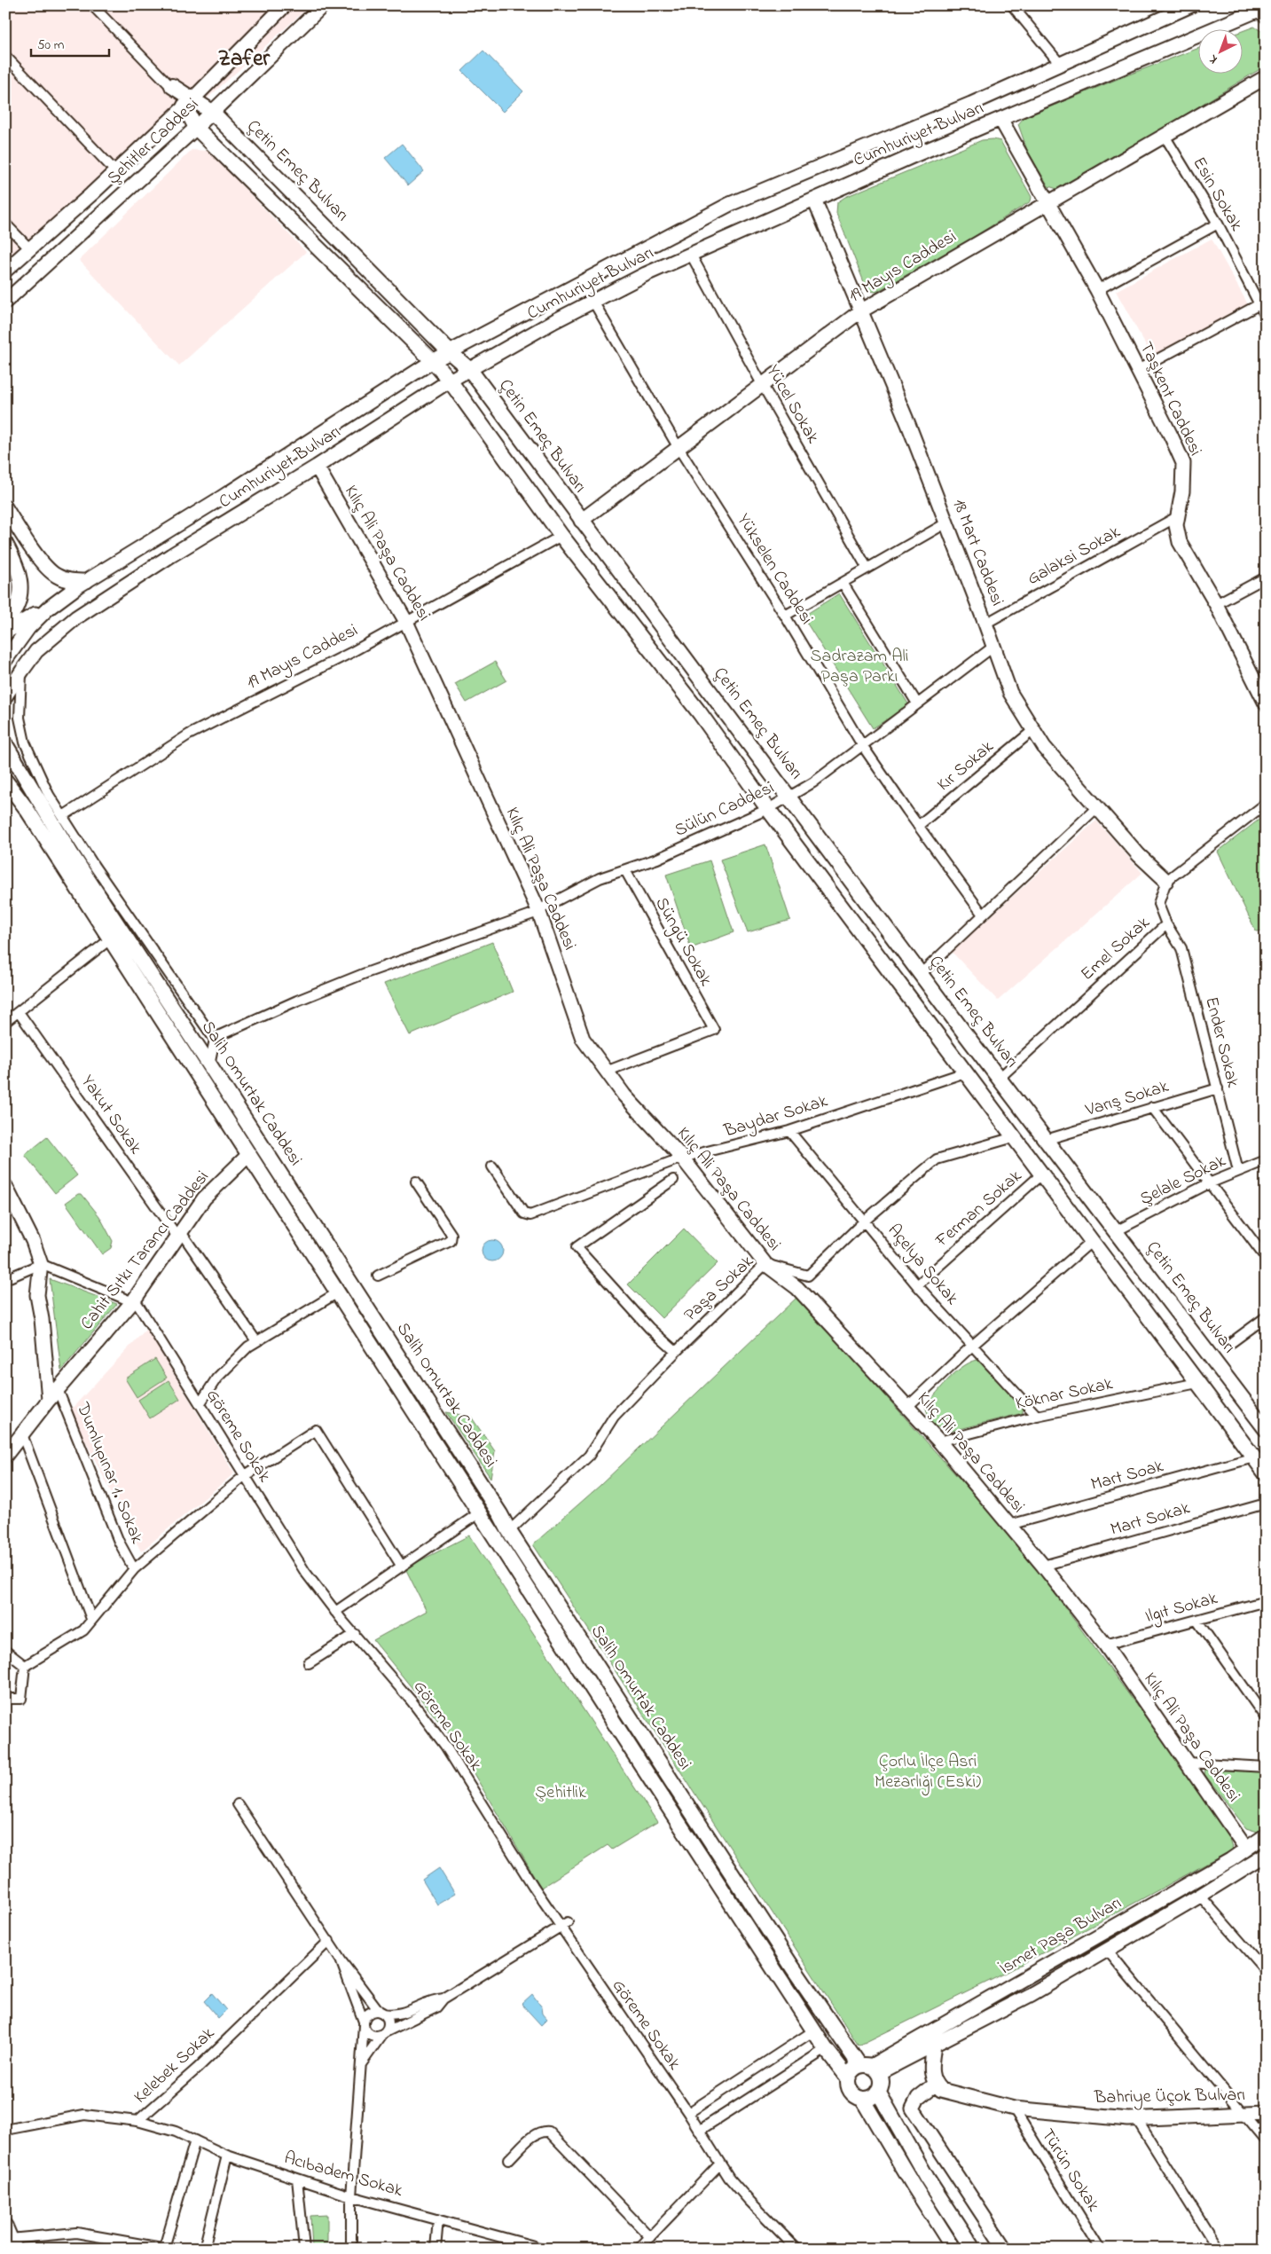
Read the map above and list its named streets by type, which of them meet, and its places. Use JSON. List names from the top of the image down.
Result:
{
  "streets": {
    "main road": ["Çetin Emeç Bulvarı", "Salih Omurtak Caddesi"],
    "street": [
      "Cumhuriyet Bulvarı",
      "Şehitler Caddesi",
      "Esin Sokak",
      "19 Mayıs Caddesi",
      "Taşkent Caddesi",
      "Yücel Sokak",
      "18 Mart Caddesi",
      "Kılıç Ali Paşa Caddesi",
      "Galaksi Sokak",
      "Yükselen Caddesi",
      "Kır Sokak",
      "Sülün Caddesi",
      "Süngü Sokak",
      "Emel Sokak",
      "Ender Sokak",
      "Varış Sokak",
      "Yakut Sokak",
      "Baydar Sokak",
      "Şelale Sokak",
      "Ferman Sokak",
      "Cahit Sıtkı Tarancı Caddesi",
      "Açelya Sokak",
      "Paşa Sokak",
      "Köknar Sokak",
      "Göreme Sokak",
      "Dumlupınar 1. Sokak",
      "Mart Soak",
      "Mart Sokak",
      "Ilgıt Sokak",
      "İsmet Paşa Bulvarı",
      "Kelebek Sokak",
      "Bahriye Üçok Bulvarı",
      "Türün Sokak",
      "Acıbadem Sokak"
    ]
  },
  "crossings": [
    ["Cumhuriyet Bulvarı", "Çetin Emeç Bulvarı"],
    ["Cumhuriyet Bulvarı", "Taşkent Caddesi"],
    ["Cumhuriyet Bulvarı", "Yücel Sokak"],
    ["Cumhuriyet Bulvarı", "18 Mart Caddesi"],
    ["Cumhuriyet Bulvarı", "Kılıç Ali Paşa Caddesi"],
    ["Cumhuriyet Bulvarı", "Yükselen Caddesi"],
    ["Şehitler Caddesi", "Çetin Emeç Bulvarı"],
    ["Çetin Emeç Bulvarı", "19 Mayıs Caddesi"],
    ["Çetin Emeç Bulvarı", "Sülün Caddesi"],
    ["Çetin Emeç Bulvarı", "Emel Sokak"],
    ["Çetin Emeç Bulvarı", "Varış Sokak"],
    ["Çetin Emeç Bulvarı", "Şelale Sokak"],
    ["Esin Sokak", "19 Mayıs Caddesi"],
    ["19 Mayıs Caddesi", "Taşkent Caddesi"],
    ["19 Mayıs Caddesi", "Yücel Sokak"],
    ["19 Mayıs Caddesi", "18 Mart Caddesi"],
    ["19 Mayıs Caddesi", "Kılıç Ali Paşa Caddesi"],
    ["19 Mayıs Caddesi", "Yükselen Caddesi"],
    ["Taşkent Caddesi", "Galaksi Sokak"],
    ["18 Mart Caddesi", "Galaksi Sokak"],
    ["18 Mart Caddesi", "Kır Sokak"],
    ["18 Mart Caddesi", "Sülün Caddesi"],
    ["18 Mart Caddesi", "Emel Sokak"],
    ["Kılıç Ali Paşa Caddesi", "Sülün Caddesi"],
    ["Kılıç Ali Paşa Caddesi", "Süngü Sokak"],
    ["Kılıç Ali Paşa Caddesi", "Baydar Sokak"],
    ["Kılıç Ali Paşa Caddesi", "Paşa Sokak"],
    ["Kılıç Ali Paşa Caddesi", "Köknar Sokak"],
    ["Kılıç Ali Paşa Caddesi", "Mart Soak"],
    ["Kılıç Ali Paşa Caddesi", "Mart Sokak"],
    ["Kılıç Ali Paşa Caddesi", "Ilgıt Sokak"],
    ["Kılıç Ali Paşa Caddesi", "İsmet Paşa Bulvarı"],
    ["Yükselen Caddesi", "Kır Sokak"],
    ["Yükselen Caddesi", "Sülün Caddesi"],
    ["Sülün Caddesi", "Süngü Sokak"],
    ["Emel Sokak", "Ender Sokak"],
    ["Ender Sokak", "Varış Sokak"],
    ["Ender Sokak", "Şelale Sokak"],
    ["Salih Omurtak Caddesi", "Cahit Sıtkı Tarancı Caddesi"],
    ["Salih Omurtak Caddesi", "Paşa Sokak"],
    ["Salih Omurtak Caddesi", "İsmet Paşa Bulvarı"],
    ["Yakut Sokak", "Cahit Sıtkı Tarancı Caddesi"],
    ["Baydar Sokak", "Açelya Sokak"],
    ["Ferman Sokak", "Açelya Sokak"],
    ["Cahit Sıtkı Tarancı Caddesi", "Göreme Sokak"],
    ["Cahit Sıtkı Tarancı Caddesi", "Dumlupınar 1. Sokak"],
    ["Açelya Sokak", "Paşa Sokak"],
    ["Açelya Sokak", "Köknar Sokak"],
    ["Göreme Sokak", "Dumlupınar 1. Sokak"],
    ["Kelebek Sokak", "Acıbadem Sokak"],
    ["Bahriye Üçok Bulvarı", "Türün Sokak"]
  ],
  "districts": ["Zafer"],
  "parks": ["Sadrazam Ali Paşa Parkı", "Çorlu İlçe Asri Mezarlığı (Eski)", "Şehitlik"],
  "scale_bar": "50 m",
  "north": "bottom left"
}
